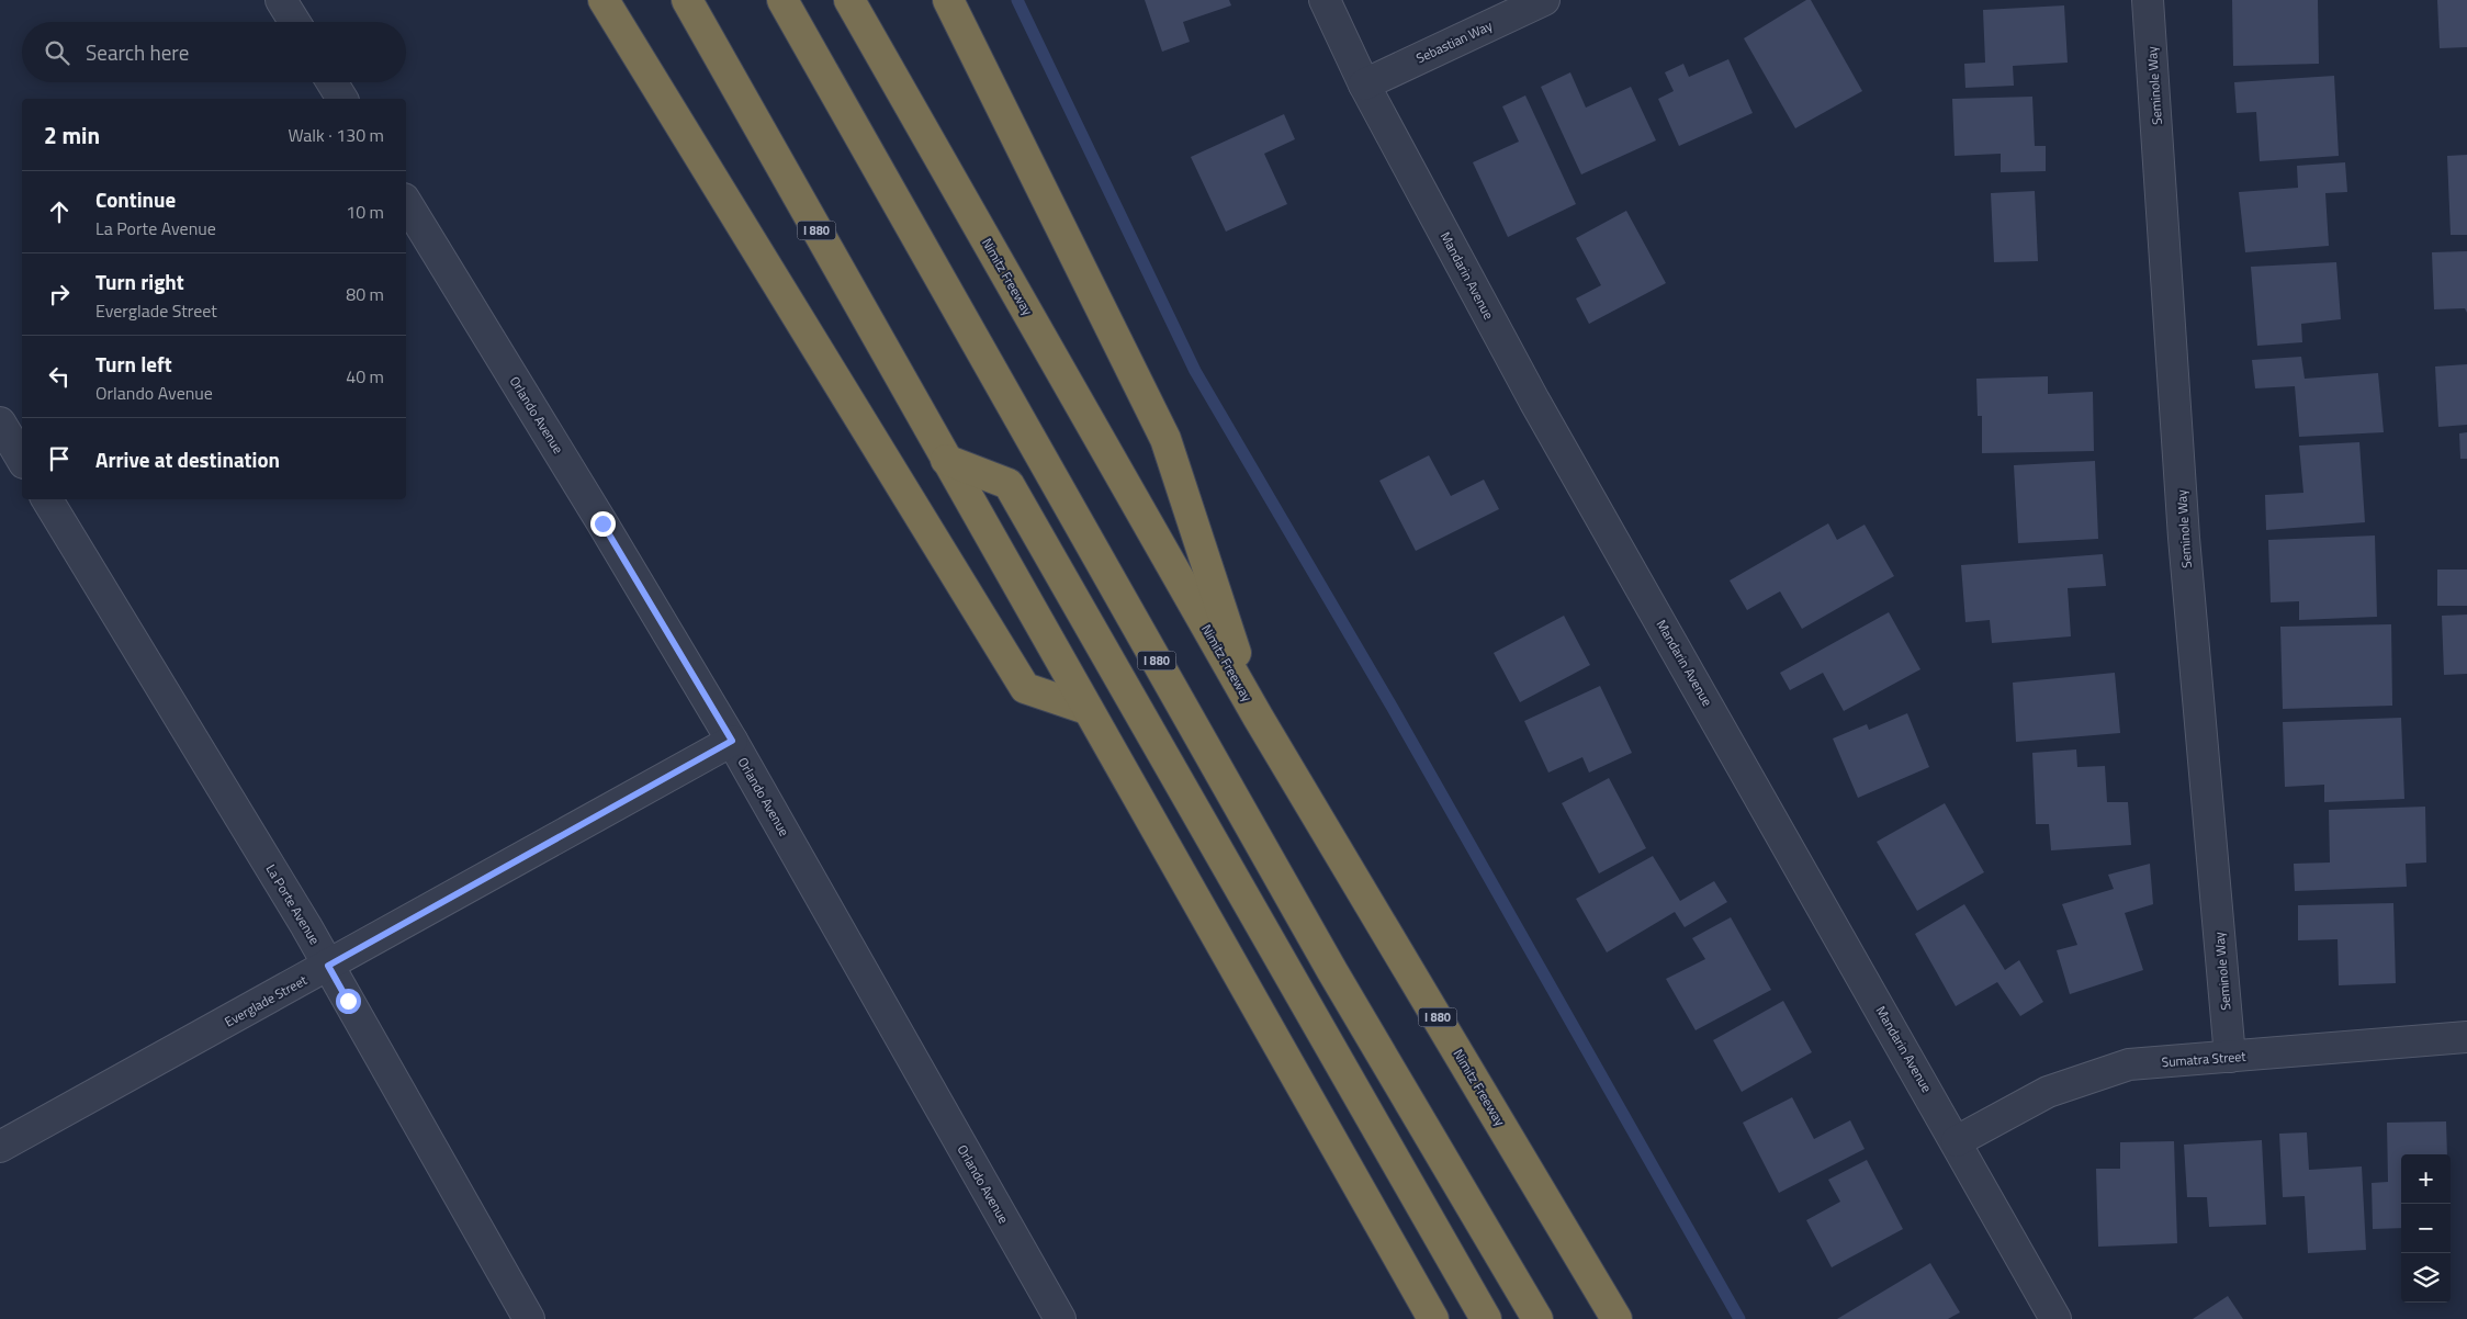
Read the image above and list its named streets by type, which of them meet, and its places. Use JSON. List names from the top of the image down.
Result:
{
  "streets": {
    "highway": ["I 880", "Nimitz Freeway"],
    "street": [
      "Sebastian Way",
      "Seminole Way",
      "Mandarin Avenue",
      "Orlando Avenue",
      "La Porte Avenue",
      "Everglade Street",
      "Sumatra Street"
    ]
  },
  "crossings": [
    ["Sebastian Way", "Mandarin Avenue"],
    ["Seminole Way", "Sumatra Street"],
    ["Mandarin Avenue", "Sumatra Street"],
    ["Orlando Avenue", "Everglade Street"],
    ["La Porte Avenue", "Everglade Street"]
  ],
  "page": {
    "search": "Search here",
    "heading": ["2 min", "Walk · 130 m"],
    "list": [
      ["Continue", "La Porte Avenue", "10 m"],
      ["Turn right", "Everglade Street", "80 m"],
      ["Turn left", "Orlando Avenue", "40 m"],
      "Arrive at destination"
    ],
    "map_buttons": ["+", "−"]
  }
}
